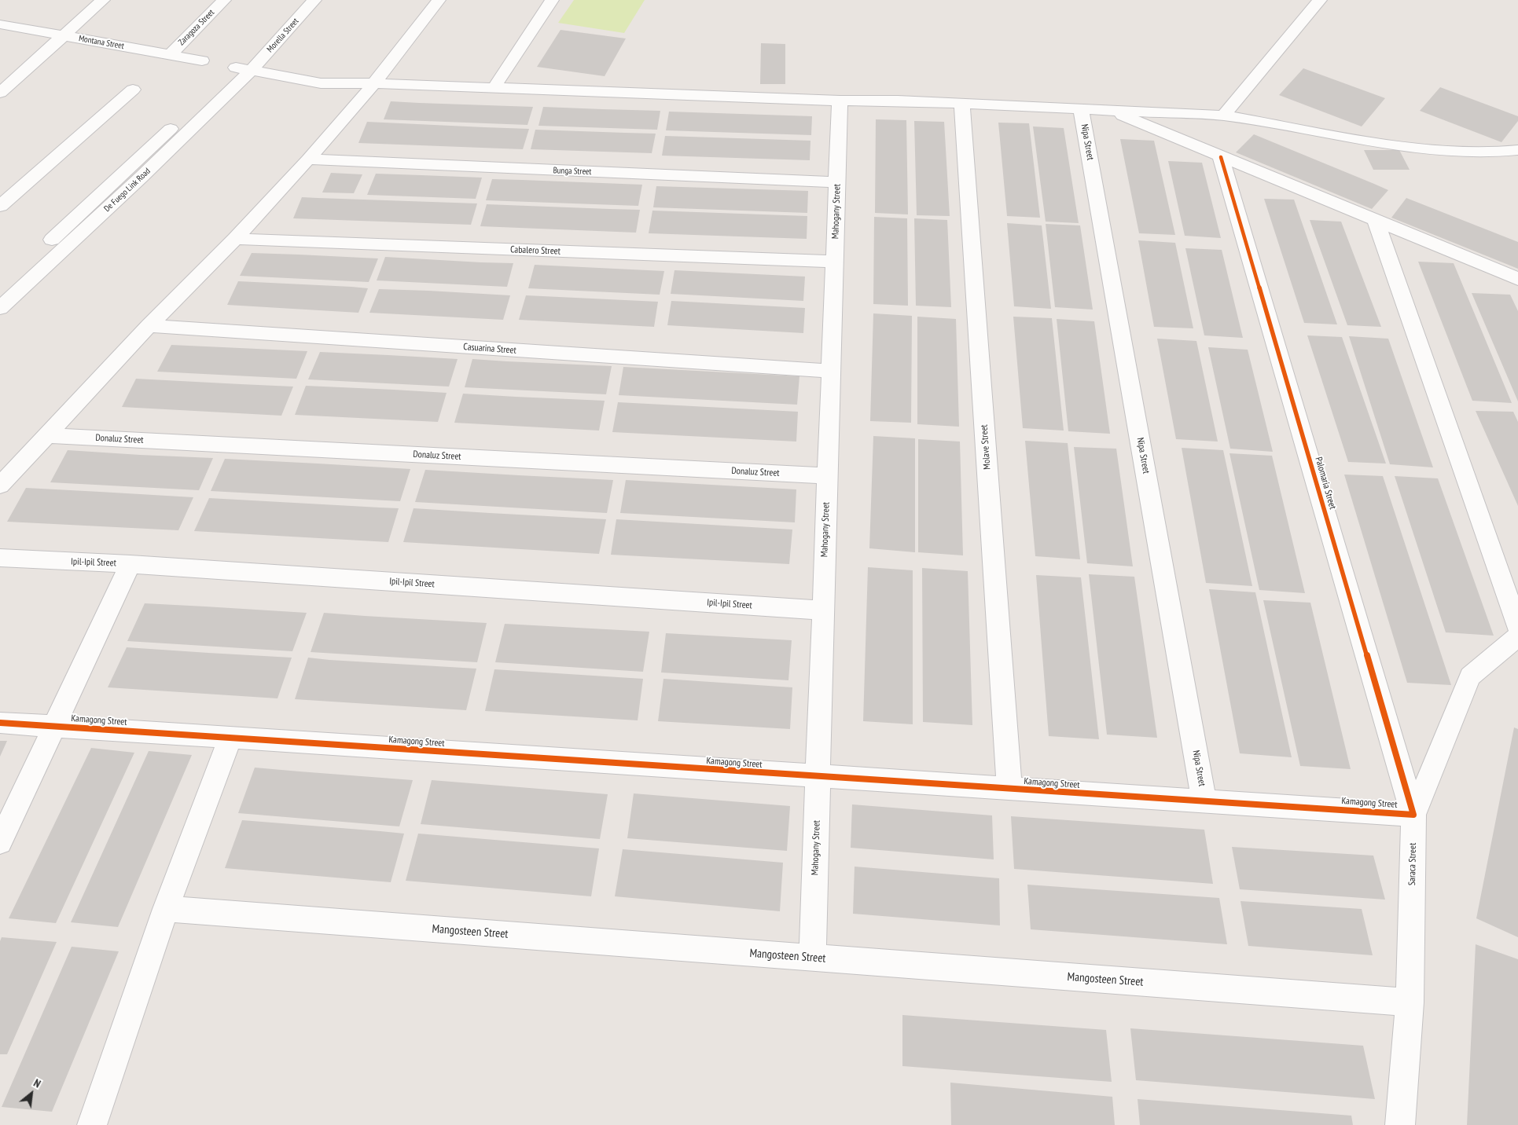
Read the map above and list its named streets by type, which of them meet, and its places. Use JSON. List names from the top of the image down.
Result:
{
  "streets": {
    "street": [
      "Zaragoza Street",
      "Morella Street",
      "Montana Street",
      "Nipa Street",
      "Bunga Street",
      "De Fuego Link Road",
      "Mahogany Street",
      "Cabalero Street",
      "Casuarina Street",
      "Donaluz Street",
      "Molave Street",
      "Palomaria Street",
      "Ipil-Ipil Street",
      "Kamagong Street",
      "Saraca Street",
      "Mangosteen Street"
    ]
  },
  "crossings": [
    ["Zaragoza Street", "Montana Street"],
    ["Morella Street", "De Fuego Link Road"],
    ["Nipa Street", "Kamagong Street"],
    ["Bunga Street", "Mahogany Street"],
    ["Mahogany Street", "Cabalero Street"],
    ["Mahogany Street", "Casuarina Street"],
    ["Mahogany Street", "Donaluz Street"],
    ["Mahogany Street", "Ipil-Ipil Street"],
    ["Mahogany Street", "Kamagong Street"],
    ["Mahogany Street", "Mangosteen Street"],
    ["Molave Street", "Kamagong Street"],
    ["Palomaria Street", "Kamagong Street"],
    ["Palomaria Street", "Saraca Street"],
    ["Kamagong Street", "Saraca Street"],
    ["Saraca Street", "Mangosteen Street"]
  ],
  "north": "top right"
}
